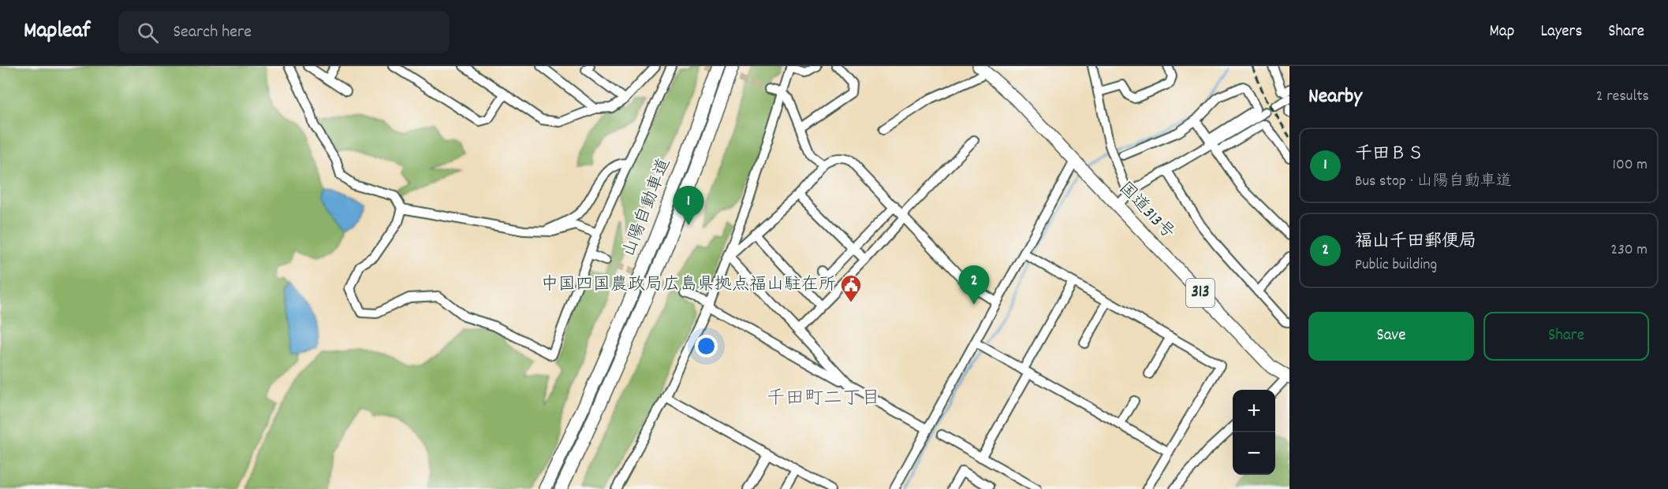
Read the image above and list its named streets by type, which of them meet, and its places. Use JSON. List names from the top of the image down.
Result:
{
  "streets": {
    "highway": ["山陽自動車道", "国道313号", "313"]
  },
  "districts": ["千田町二丁目"],
  "places": {
    "public building": ["中国四国農政局広島県拠点福山駐在所"]
  },
  "page": {
    "header": "Mapleaf",
    "search": "Search here",
    "nav": ["Map", "Layers", "Share"],
    "heading": ["Nearby", "2 results"],
    "list": [
      {
        "mark": "1",
        "name": "千田ＢＳ",
        "note": "Bus stop · 山陽自動車道",
        "value": "100 m"
      },
      {
        "mark": "2",
        "name": "福山千田郵便局",
        "note": "Public building",
        "value": "230 m"
      }
    ],
    "pins": ["1", "2"],
    "buttons": ["Save", "Share"],
    "map_buttons": ["+", "−"]
  }
}
